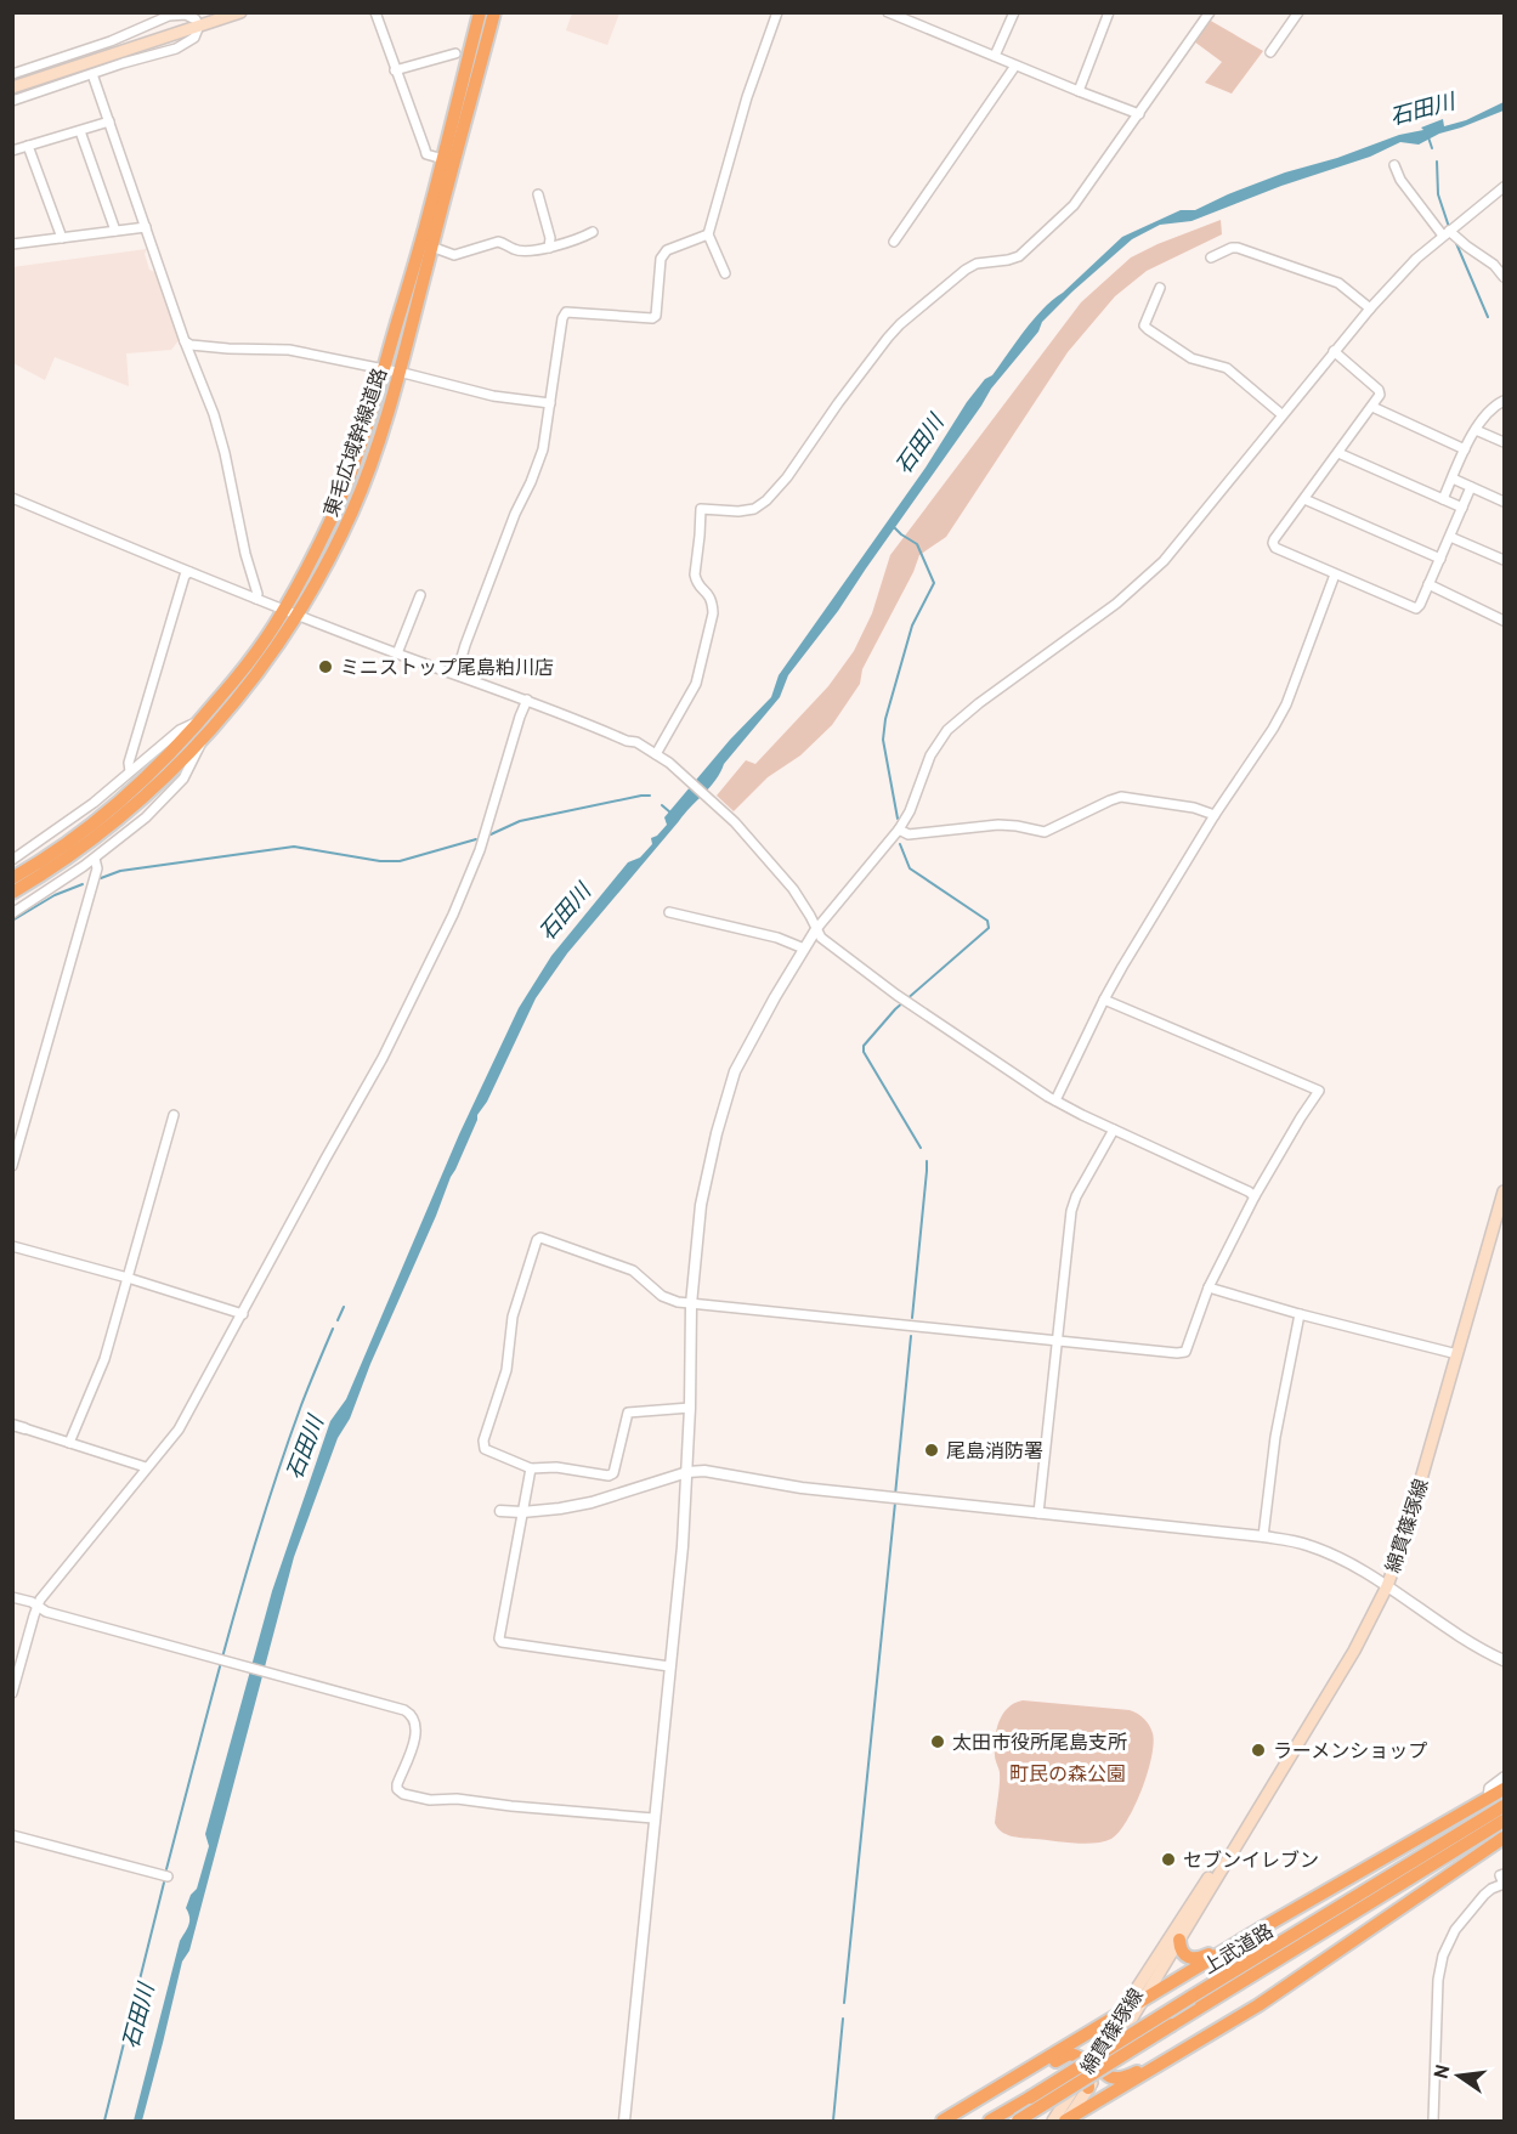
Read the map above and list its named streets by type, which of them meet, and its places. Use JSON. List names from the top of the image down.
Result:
{
  "streets": {
    "highway": ["東毛広域幹線道路", "上武道路"],
    "main road": ["綿貫篠塚線"]
  },
  "water": ["石田川"],
  "parks": ["町民の森公園"],
  "places": [
    "ミニストップ尾島粕川店",
    "尾島消防署",
    "太田市役所尾島支所",
    "ラーメンショップ",
    "セブンイレブン"
  ],
  "north": "left"
}
